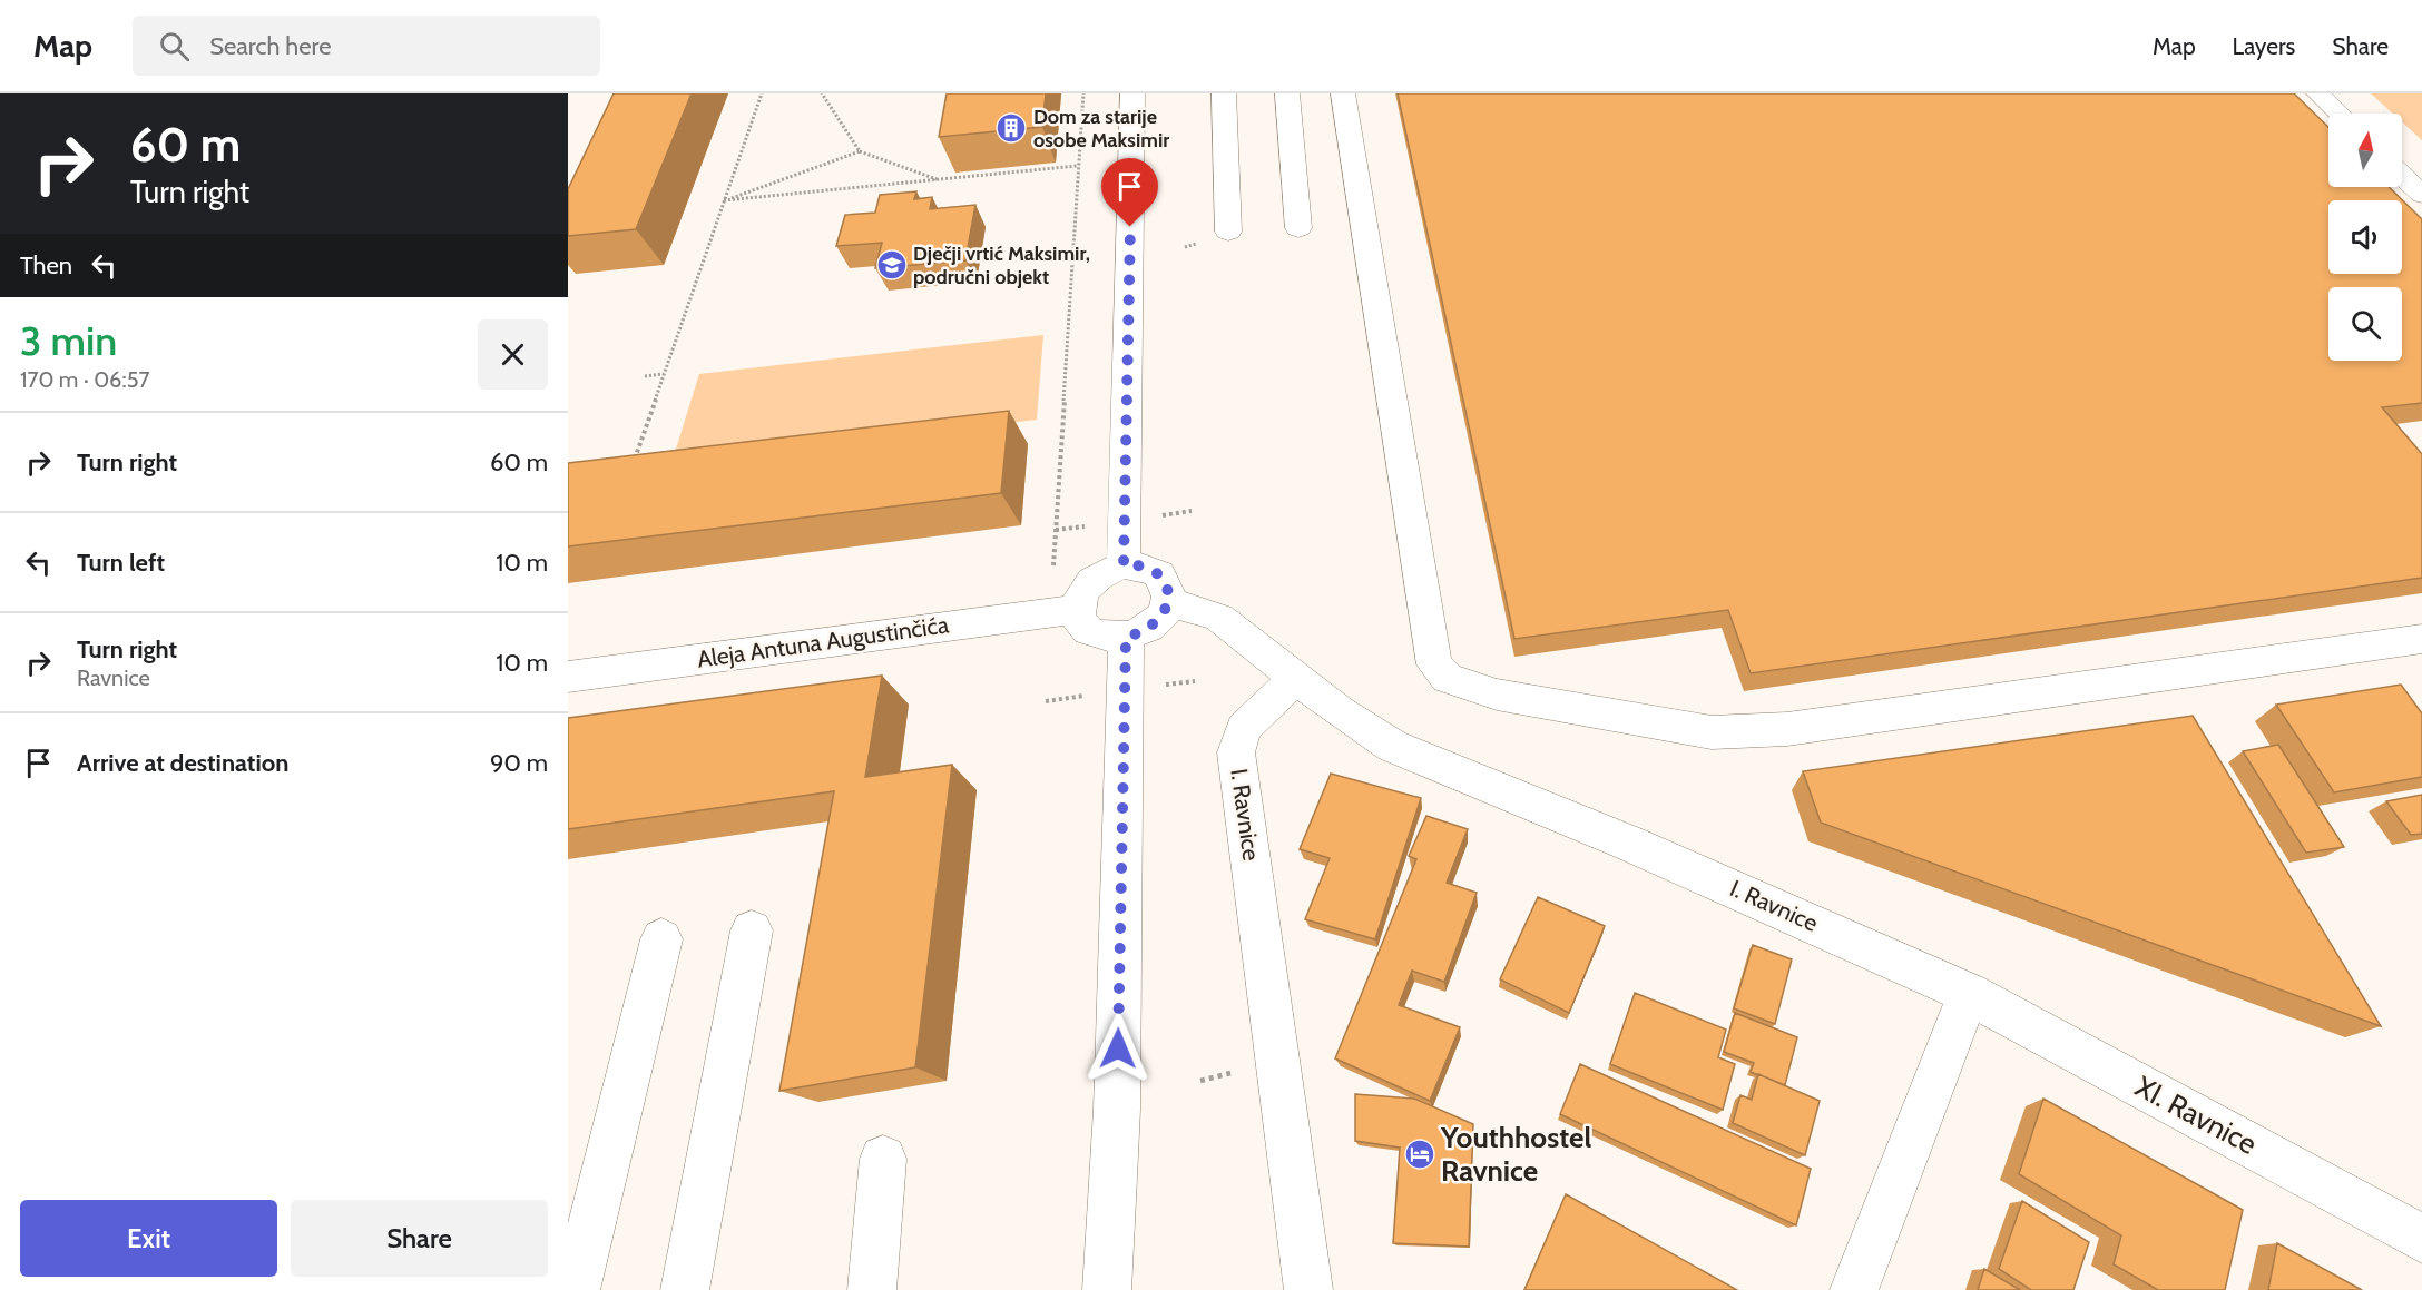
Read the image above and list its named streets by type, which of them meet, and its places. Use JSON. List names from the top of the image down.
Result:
{
  "streets": {
    "street": ["Aleja Antuna Augustinčića", "I. Ravnice", "XI. Ravnice"]
  },
  "crossings": [
    ["Aleja Antuna Augustinčića", "I. Ravnice"],
    ["I. Ravnice", "XI. Ravnice"]
  ],
  "places": {
    "building": ["Dom za starije osobe Maksimir"],
    "school or university": ["Dječji vrtić Maksimir, područni objekt"],
    "hotel": ["Youthhostel Ravnice"]
  },
  "north": "top",
  "page": {
    "header": "Map",
    "search": "Search here",
    "nav": ["Map", "Layers", "Share"],
    "turn": ["60 m", "Turn right"],
    "then": "Then",
    "heading": ["3 min", "170 m · 06:57"],
    "list": [
      {
        "name": "Turn right",
        "value": "60 m"
      },
      {
        "name": "Turn left",
        "value": "10 m"
      },
      {
        "name": "Turn right",
        "note": "Ravnice",
        "value": "10 m"
      },
      {
        "name": "Arrive at destination",
        "value": "90 m"
      }
    ],
    "buttons": ["Exit", "Share"]
  }
}
